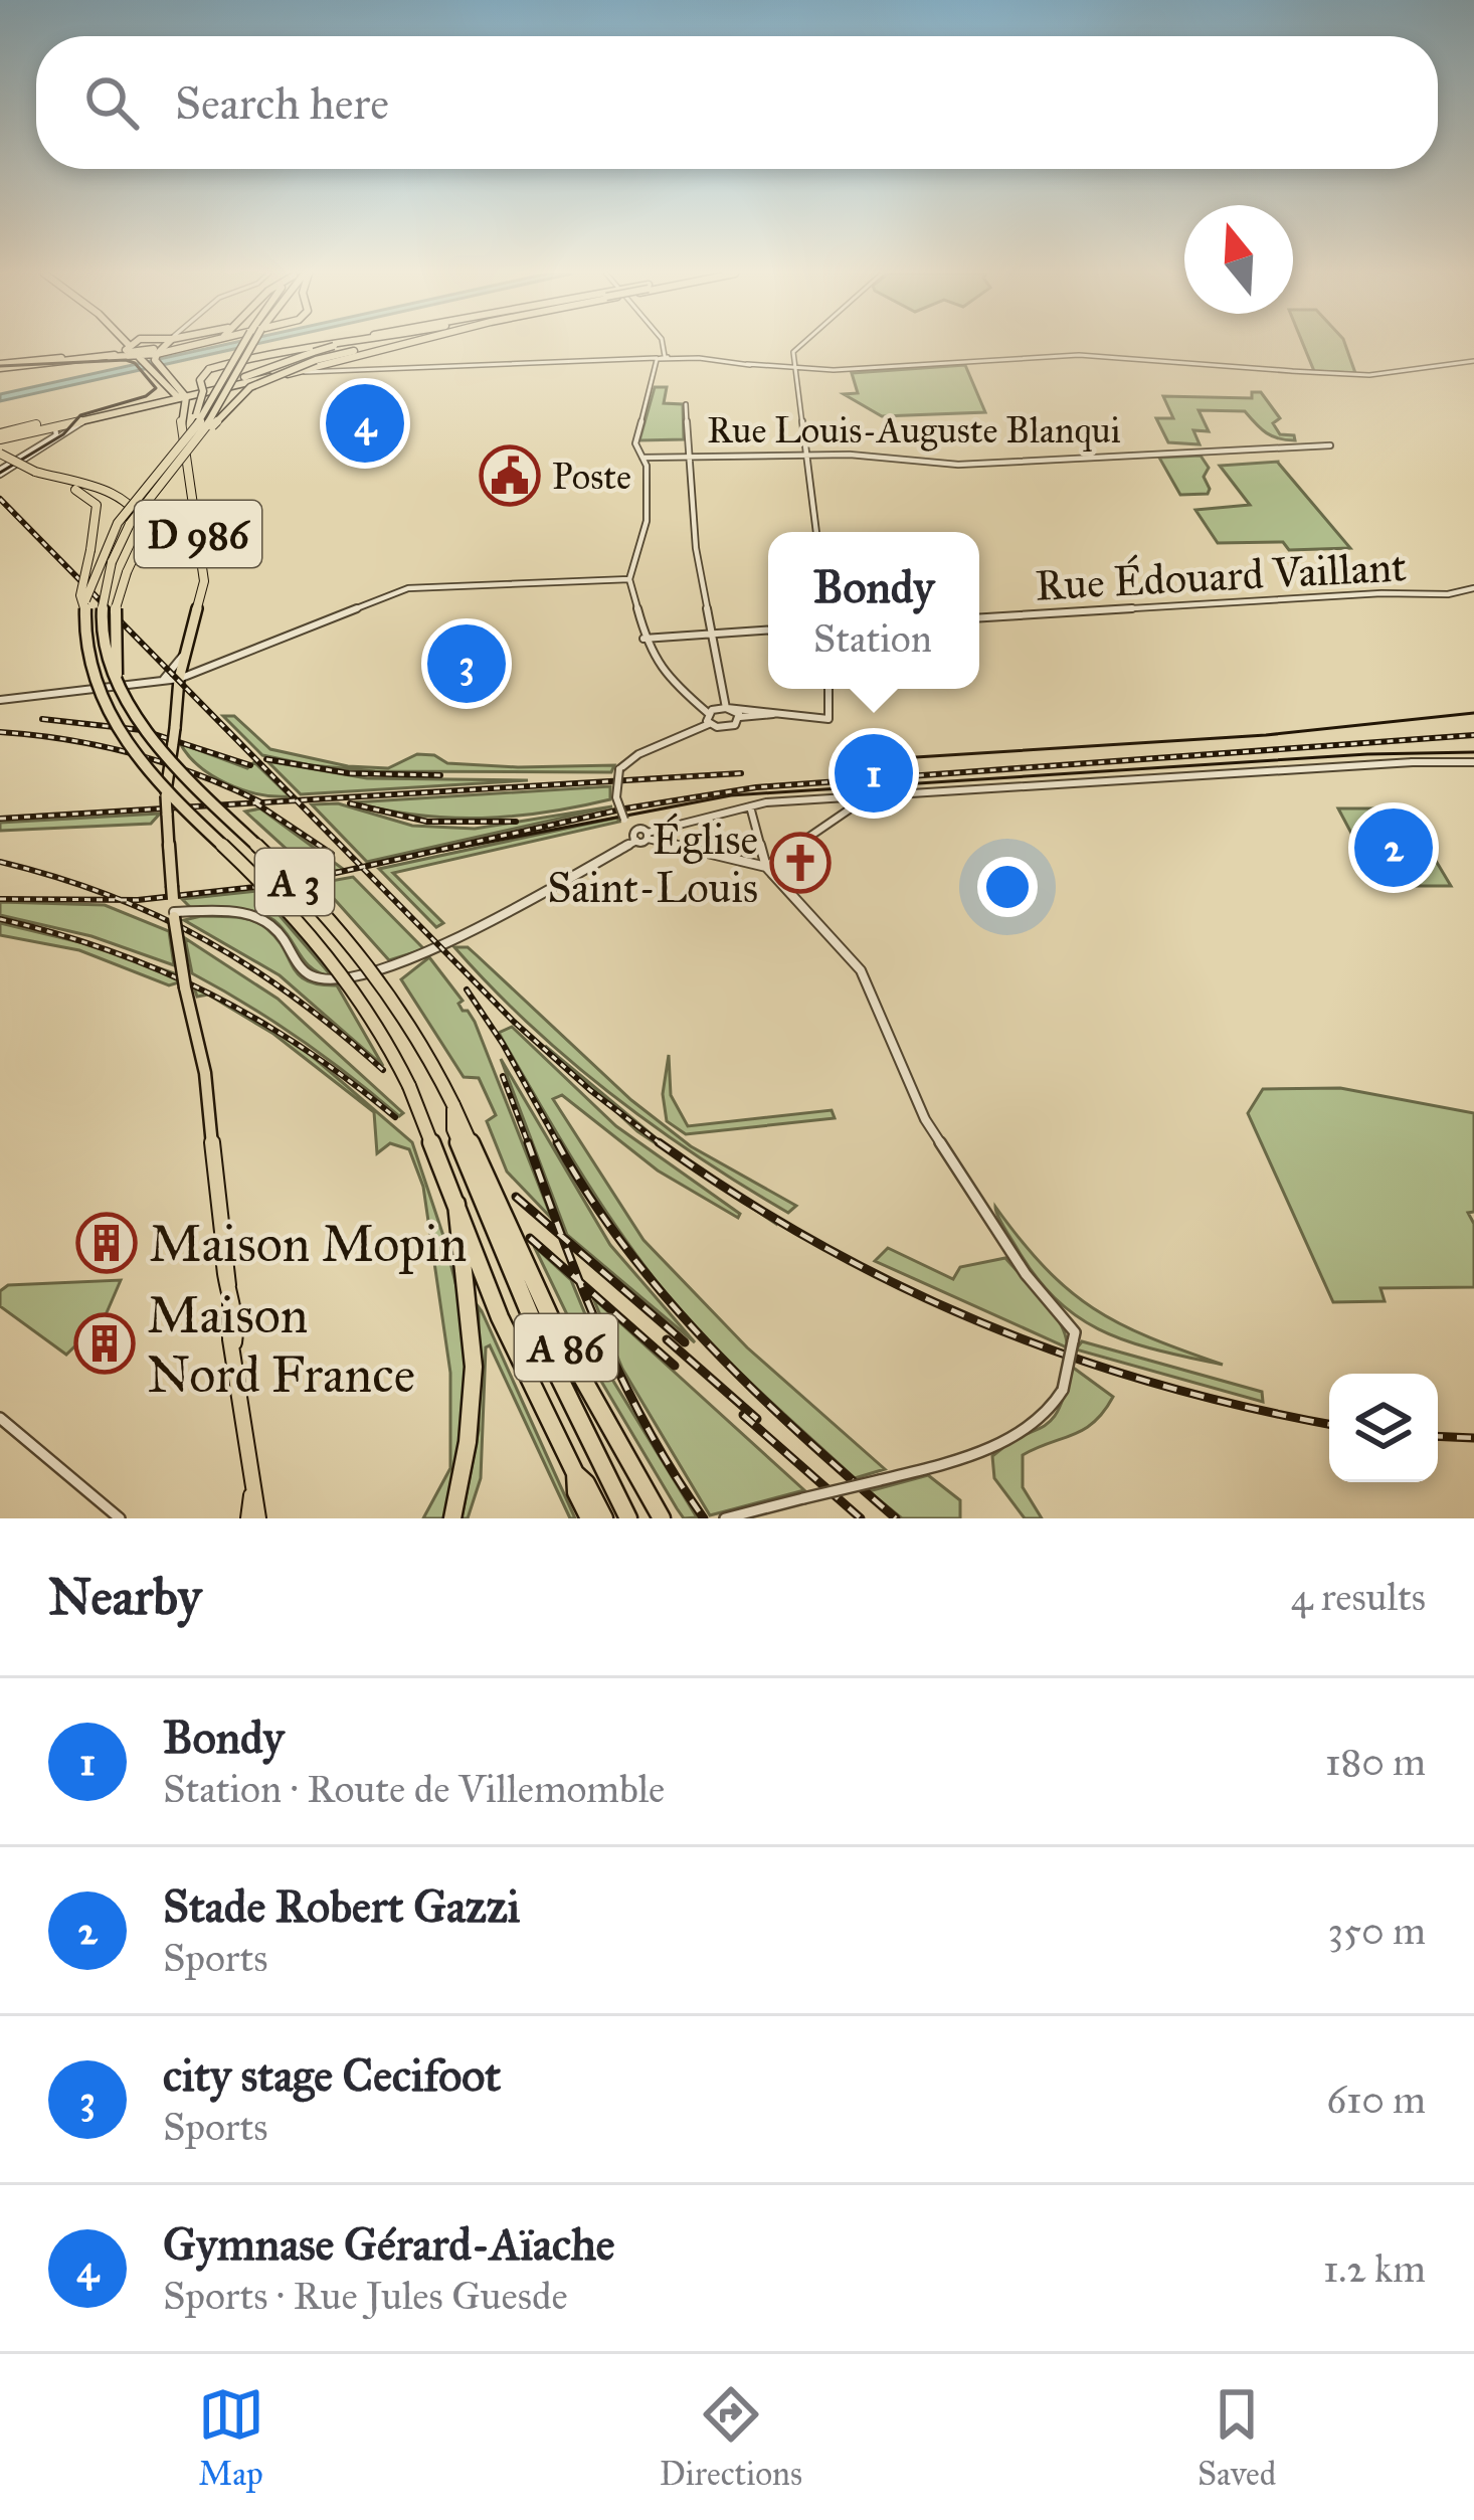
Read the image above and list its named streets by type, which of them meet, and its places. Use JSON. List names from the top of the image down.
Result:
{
  "streets": {
    "highway": ["A 3", "A 86"],
    "main road": ["D 986"],
    "street": ["Rue Louis-Auguste Blanqui", "Rue Édouard Vaillant"]
  },
  "crossings": [
    ["A 3", "A 86"]
  ],
  "places": {
    "public building": ["Poste"],
    "church": ["Église Saint-Louis"],
    "building": ["Maison Mopin", "Maison Nord France"]
  },
  "north": "top",
  "page": {
    "search": "Search here",
    "pins": [
      "4",
      "3",
      "1",
      "2"
    ],
    "popup": ["Bondy", "Station"],
    "heading": ["Nearby", "4 results"],
    "list": [
      {
        "mark": "1",
        "name": "Bondy",
        "note": "Station · Route de Villemomble",
        "value": "180 m"
      },
      {
        "mark": "2",
        "name": "Stade Robert Gazzi",
        "note": "Sports",
        "value": "350 m"
      },
      {
        "mark": "3",
        "name": "city stage Cecifoot",
        "note": "Sports",
        "value": "610 m"
      },
      {
        "mark": "4",
        "name": "Gymnase Gérard-Aïache",
        "note": "Sports · Rue Jules Guesde",
        "value": "1.2 km"
      }
    ],
    "nav": ["Map", "Directions", "Saved"]
  }
}
